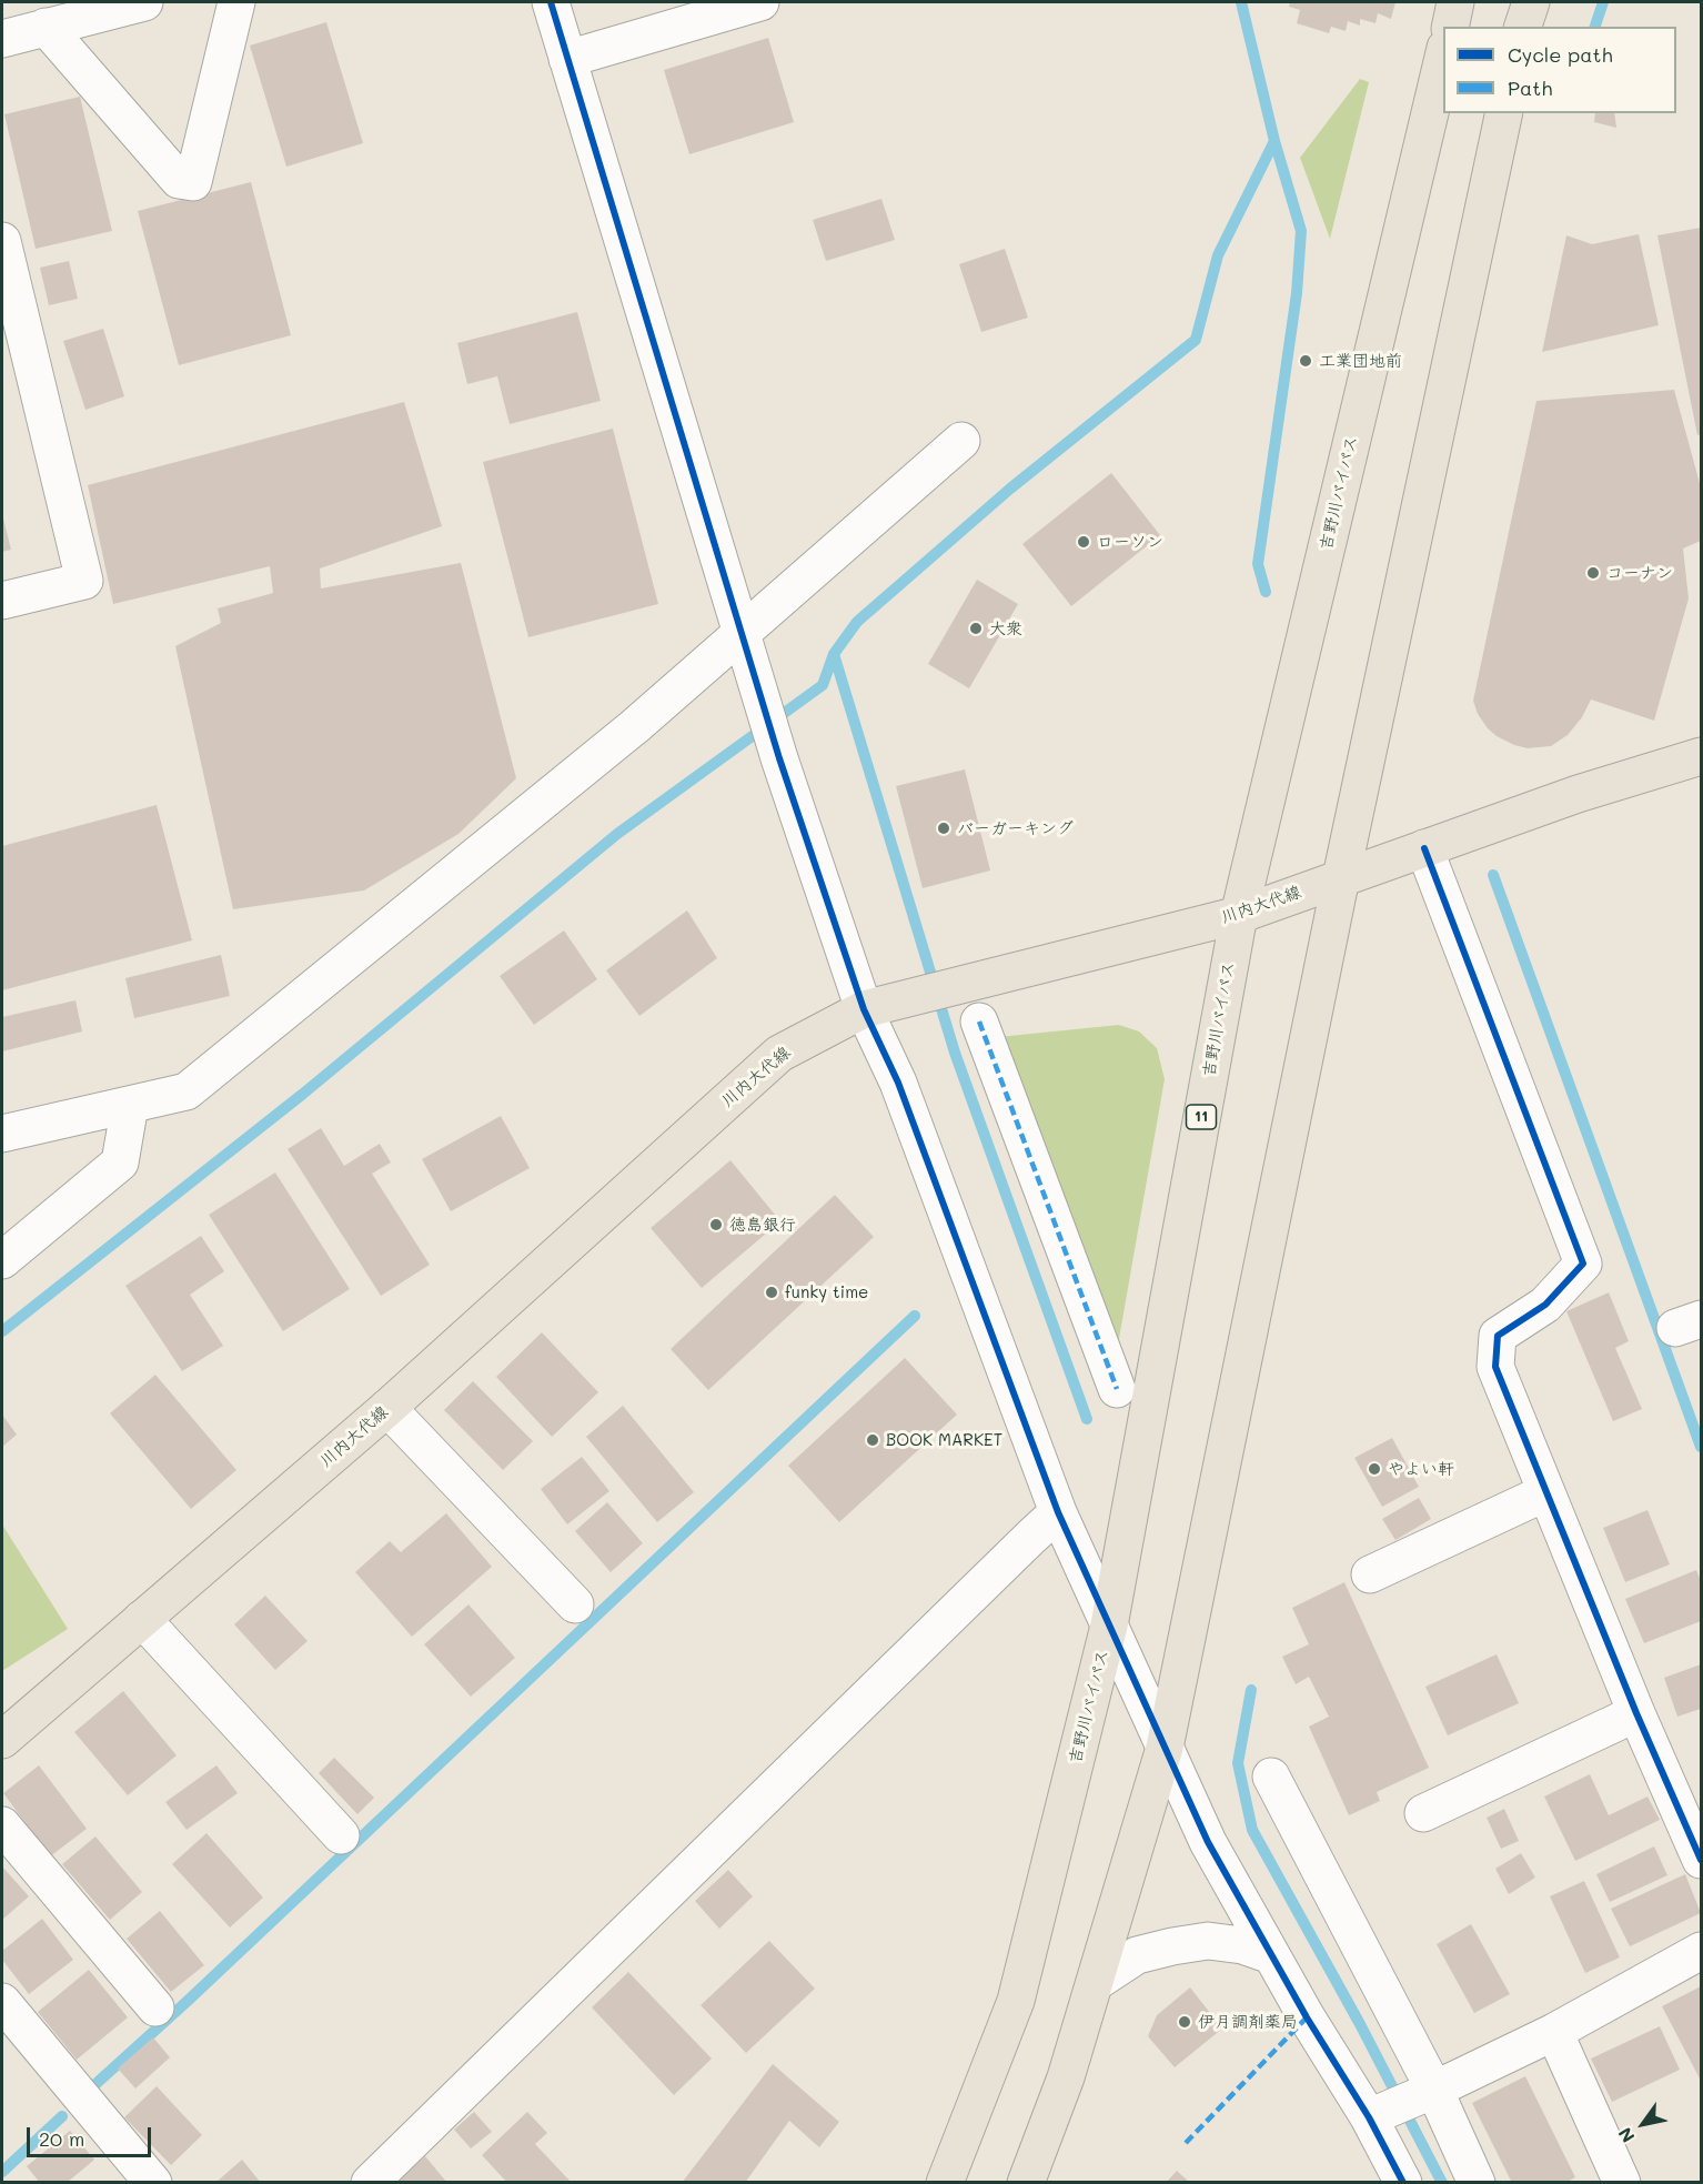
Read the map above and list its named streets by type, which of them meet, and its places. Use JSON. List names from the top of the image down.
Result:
{
  "streets": {
    "main road": ["吉野川バイパス", "川内大代線", "11"]
  },
  "crossings": [
    ["吉野川バイパス", "川内大代線"]
  ],
  "places": [
    "工業団地前",
    "ローソン",
    "コーナン",
    "大衆",
    "バーガーキング",
    "徳島銀行",
    "funky time",
    "BOOK MARKET",
    "やよい軒",
    "伊月調剤薬局"
  ],
  "legend": ["Cycle path", "Path"],
  "scale_bar": "20 m",
  "north": "bottom left"
}
